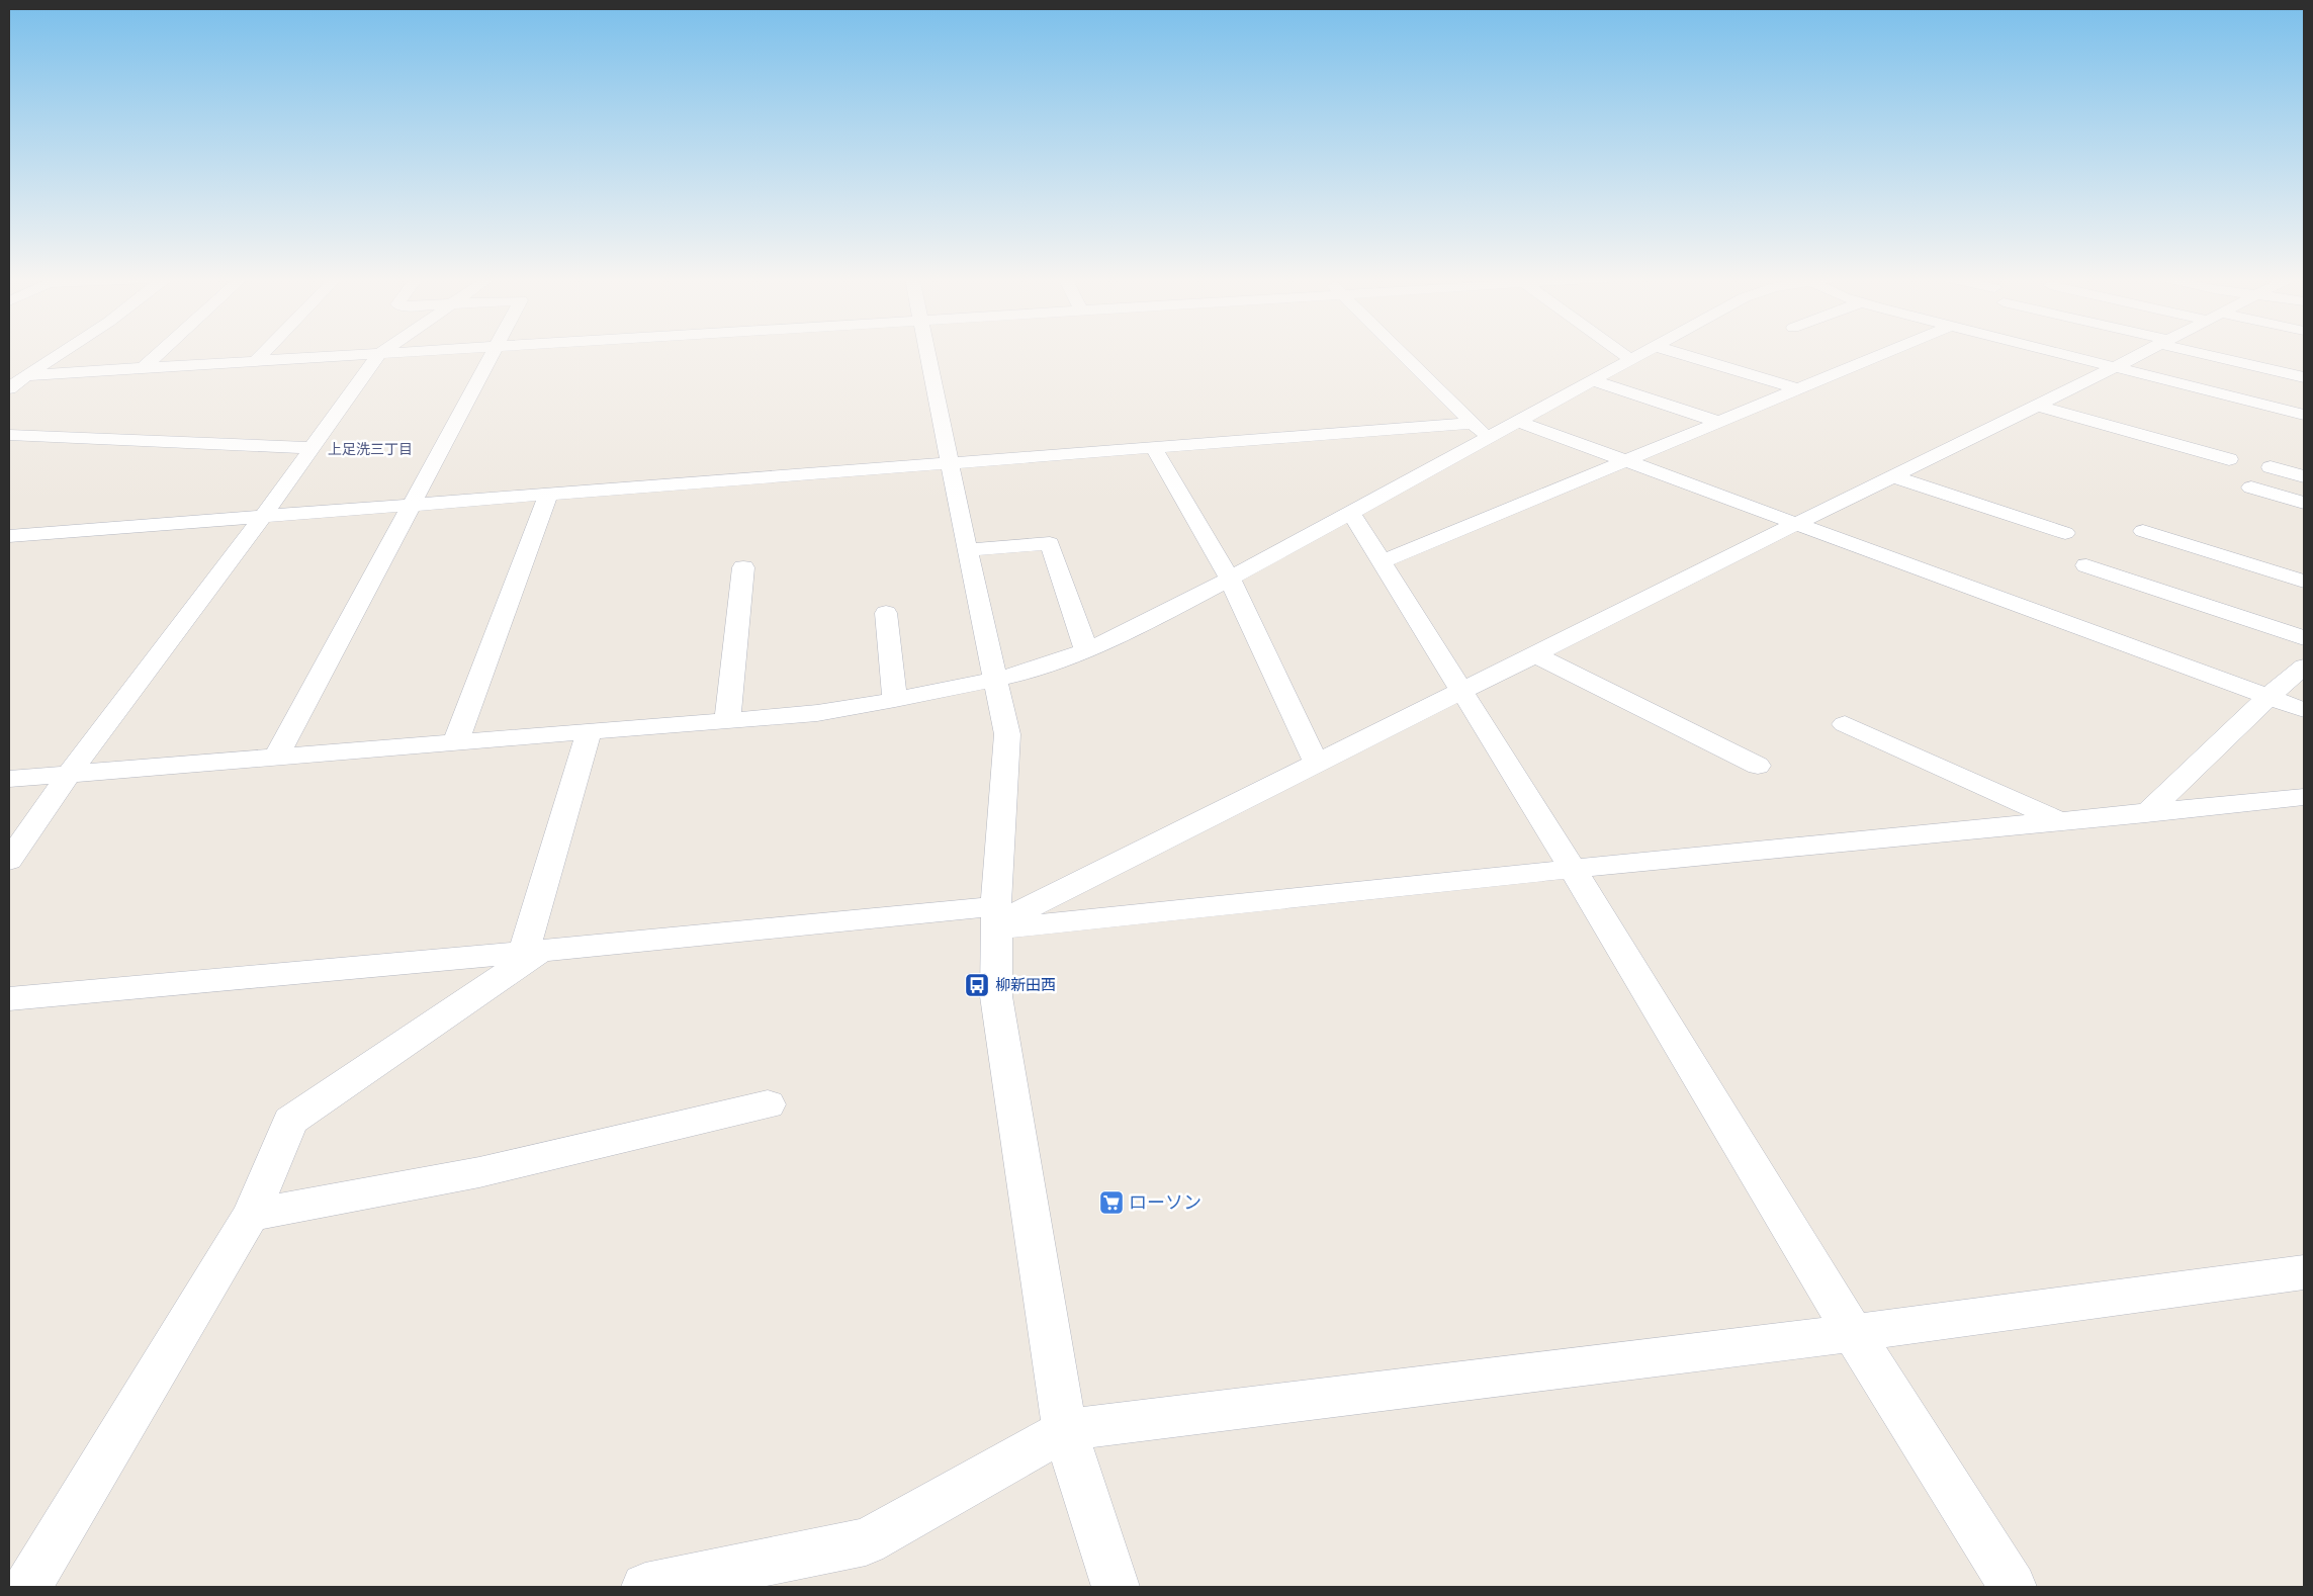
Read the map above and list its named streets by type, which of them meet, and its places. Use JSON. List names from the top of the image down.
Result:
{
  "districts": ["上足洗三丁目"],
  "places": {
    "bus stop": ["柳新田西"],
    "supermarket": ["ローソン"]
  }
}
